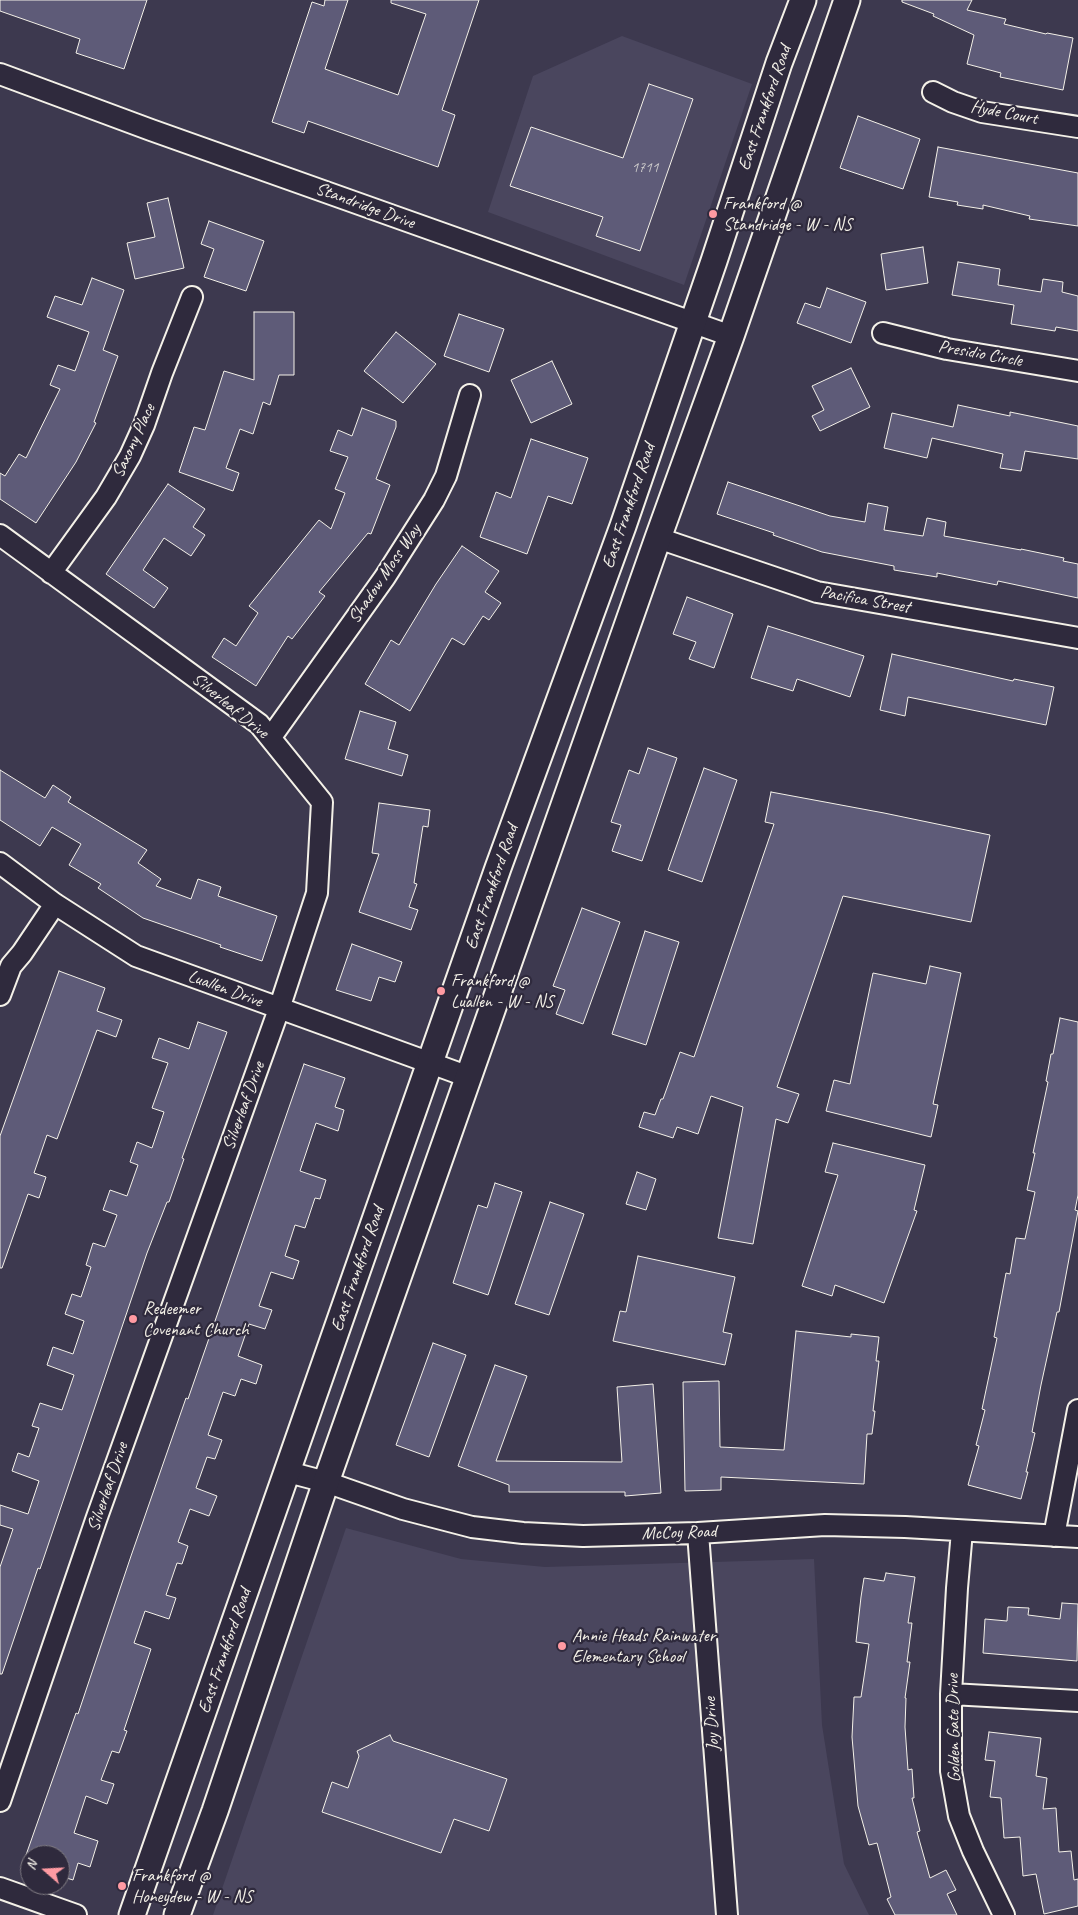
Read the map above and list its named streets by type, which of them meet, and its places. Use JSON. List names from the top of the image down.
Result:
{
  "streets": {
    "main road": ["East Frankford Road"],
    "street": [
      "Hyde Court",
      "Standridge Drive",
      "Presidio Circle",
      "Saxony Place",
      "Shadow Moss Way",
      "Pacifica Street",
      "Silverleaf Drive",
      "Luallen Drive",
      "McCoy Road",
      "Joy Drive",
      "Golden Gate Drive"
    ]
  },
  "crossings": [
    ["East Frankford Road", "Standridge Drive"],
    ["East Frankford Road", "Luallen Drive"],
    ["East Frankford Road", "McCoy Road"],
    ["Saxony Place", "Silverleaf Drive"],
    ["Shadow Moss Way", "Silverleaf Drive"],
    ["Silverleaf Drive", "Luallen Drive"],
    ["McCoy Road", "Joy Drive"],
    ["McCoy Road", "Golden Gate Drive"]
  ],
  "places": [
    "Frankford @ Standridge - W - NS",
    "Frankford @ Luallen - W - NS",
    "Redeemer Covenant Church",
    "Annie Heads Rainwater Elementary School",
    "Frankford @ Honeydew - W - NS"
  ],
  "house_numbers": ["1711"],
  "north": "left"
}
